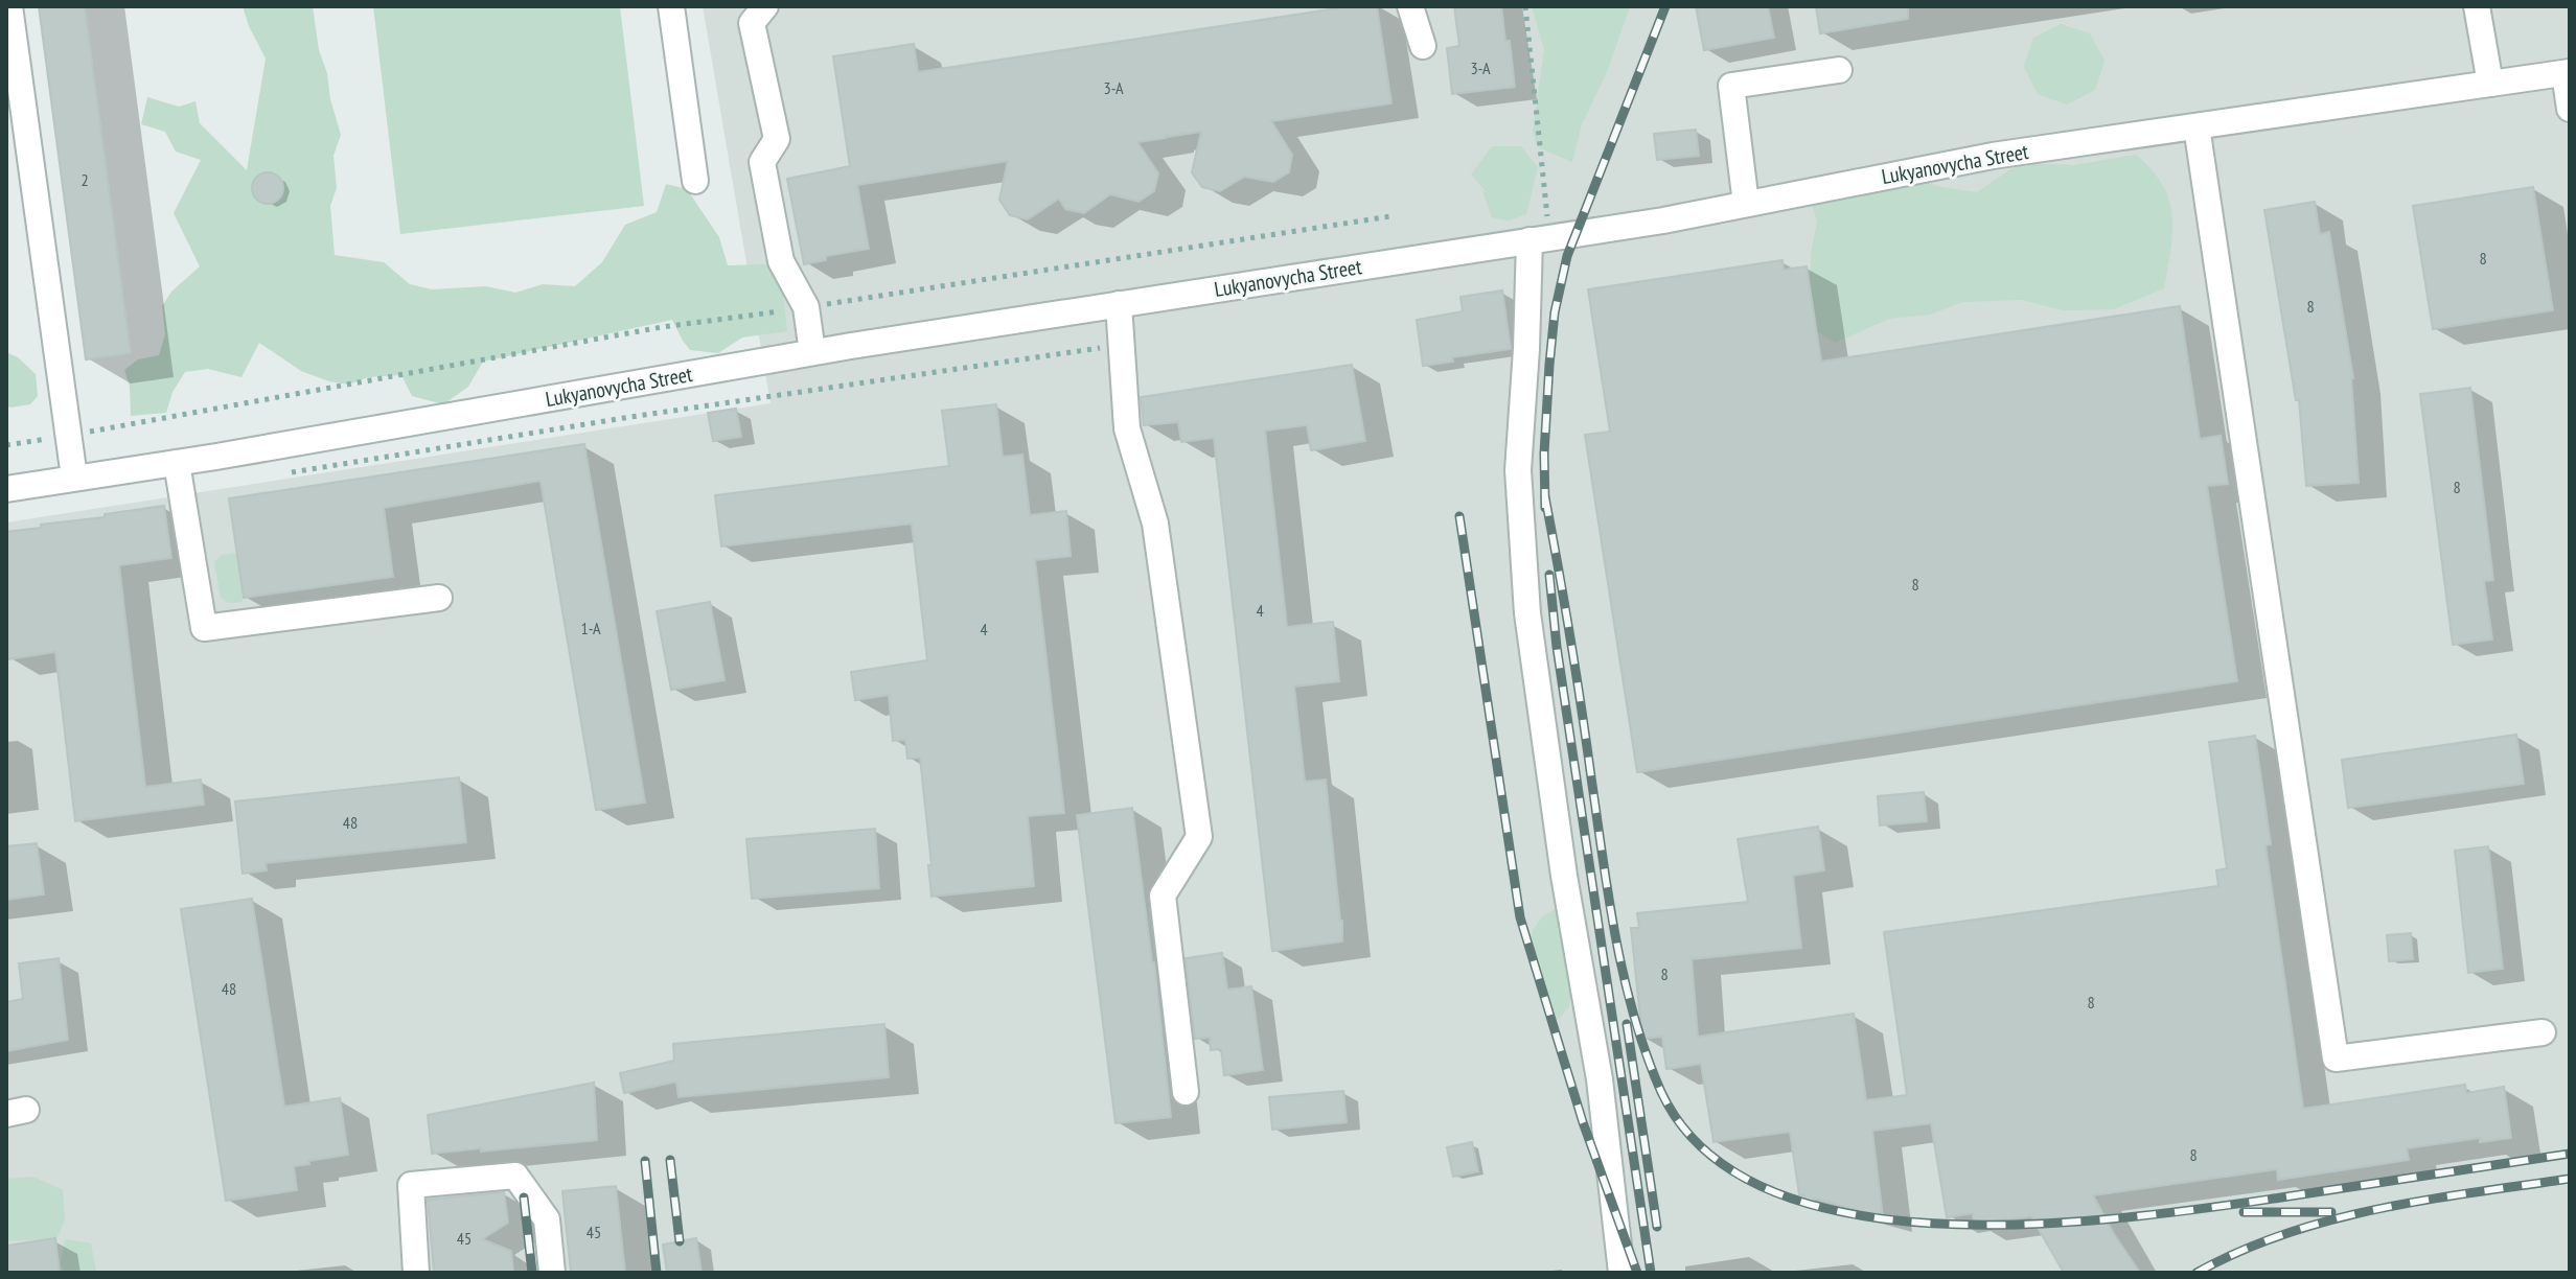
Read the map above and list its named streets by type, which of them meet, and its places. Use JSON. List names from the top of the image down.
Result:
{
  "streets": {
    "street": ["Lukyanovycha Street"]
  },
  "house_numbers": [
    "3-А",
    "3-А",
    "2",
    "8",
    "8",
    "8",
    "8",
    "4",
    "1-А",
    "4",
    "48",
    "8",
    "48",
    "8",
    "8",
    "45",
    "45"
  ]
}
